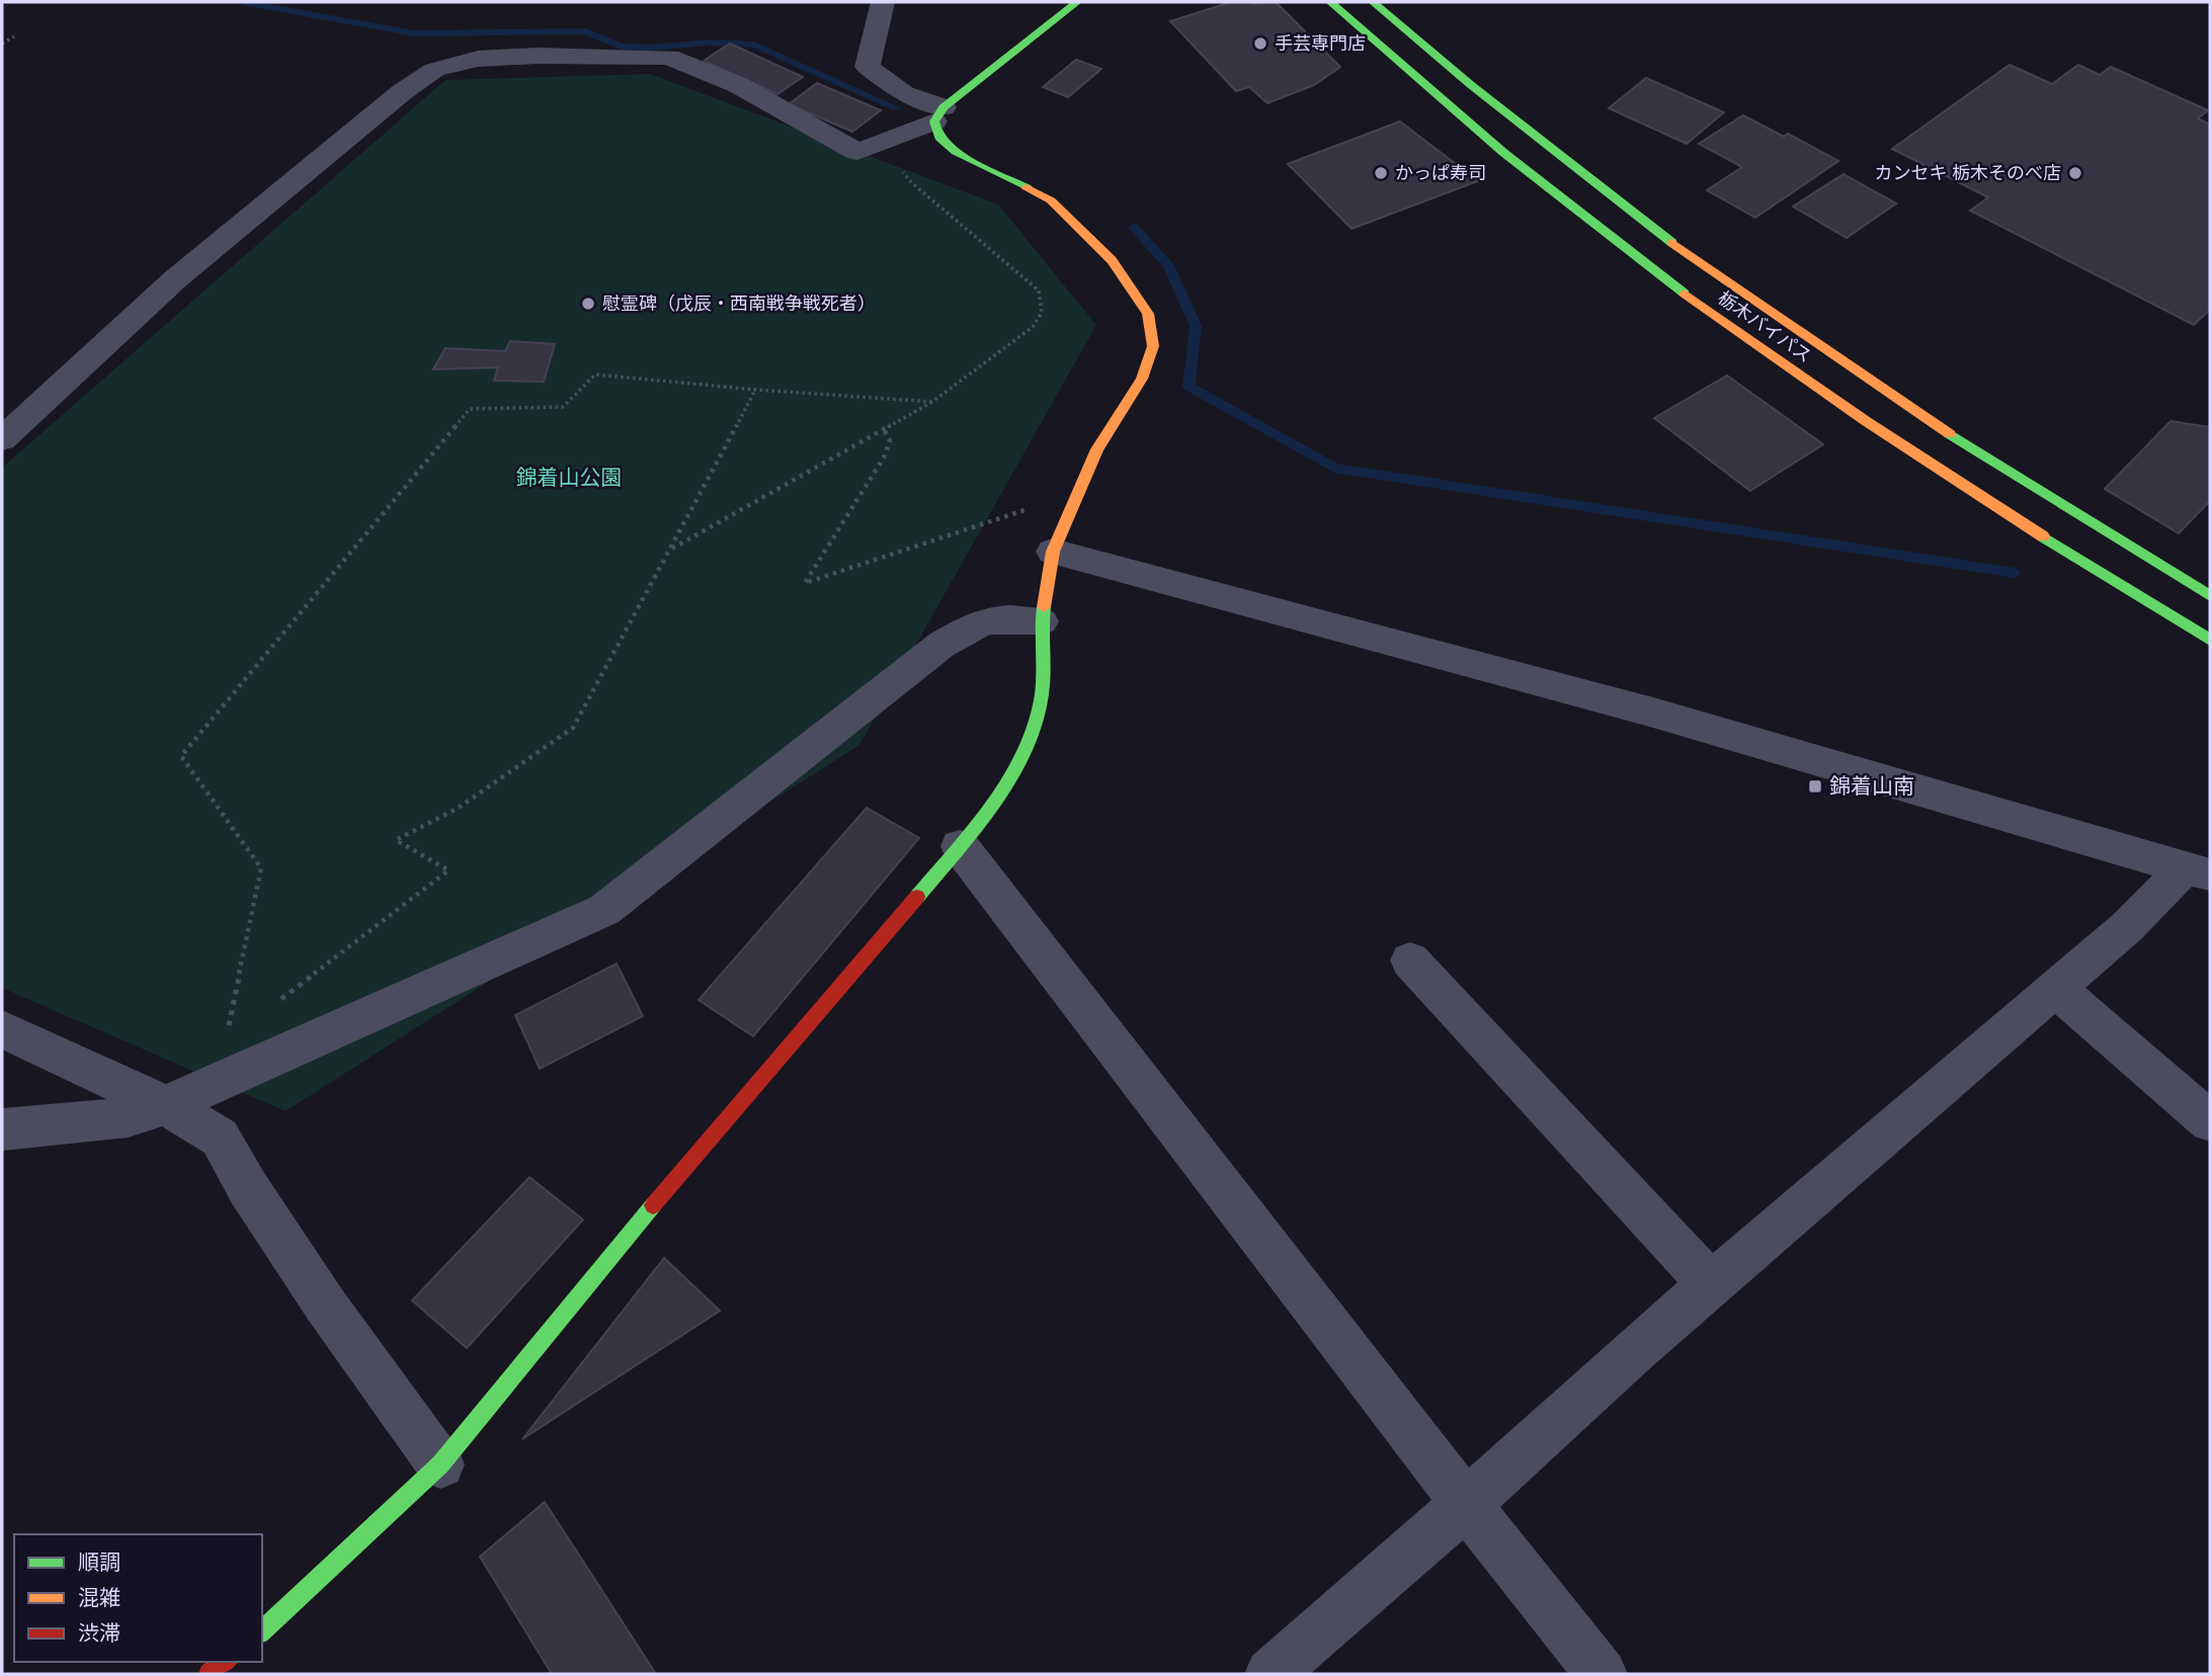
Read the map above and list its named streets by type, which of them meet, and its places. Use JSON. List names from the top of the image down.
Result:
{
  "streets": {
    "main road": ["栃木バイパス"]
  },
  "parks": ["錦着山公園"],
  "places": {
    "other": [
      "手芸専門店",
      "かっぱ寿司",
      "カンセキ 栃木そのべ店",
      "慰霊碑（戊辰・西南戦争戦死者）"
    ],
    "transit": ["錦着山南"]
  },
  "legend": ["順調", "混雑", "渋滞"]
}
